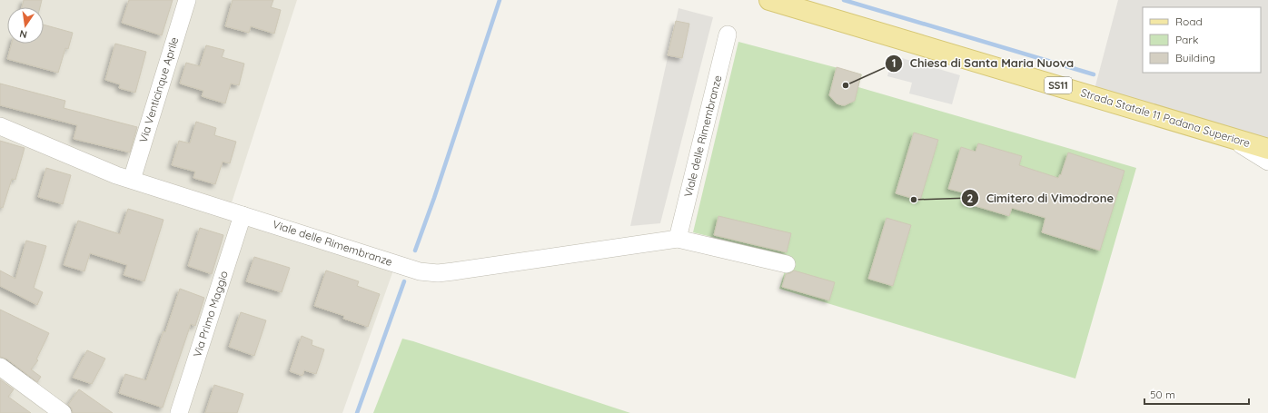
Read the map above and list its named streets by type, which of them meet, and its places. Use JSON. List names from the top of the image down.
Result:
{
  "streets": {
    "main road": ["SS11", "Strada Statale 11 Padana Superiore"],
    "street": ["Via Venticinque Aprile", "Viale delle Rimembranze", "Via Primo Maggio"]
  },
  "crossings": [
    ["Via Venticinque Aprile", "Viale delle Rimembranze"],
    ["Viale delle Rimembranze", "Via Primo Maggio"]
  ],
  "places": ["Chiesa di Santa Maria Nuova", "Cimitero di Vimodrone"],
  "legend": ["Road", "Park", "Building"],
  "scale_bar": "50 m",
  "north": "bottom"
}
